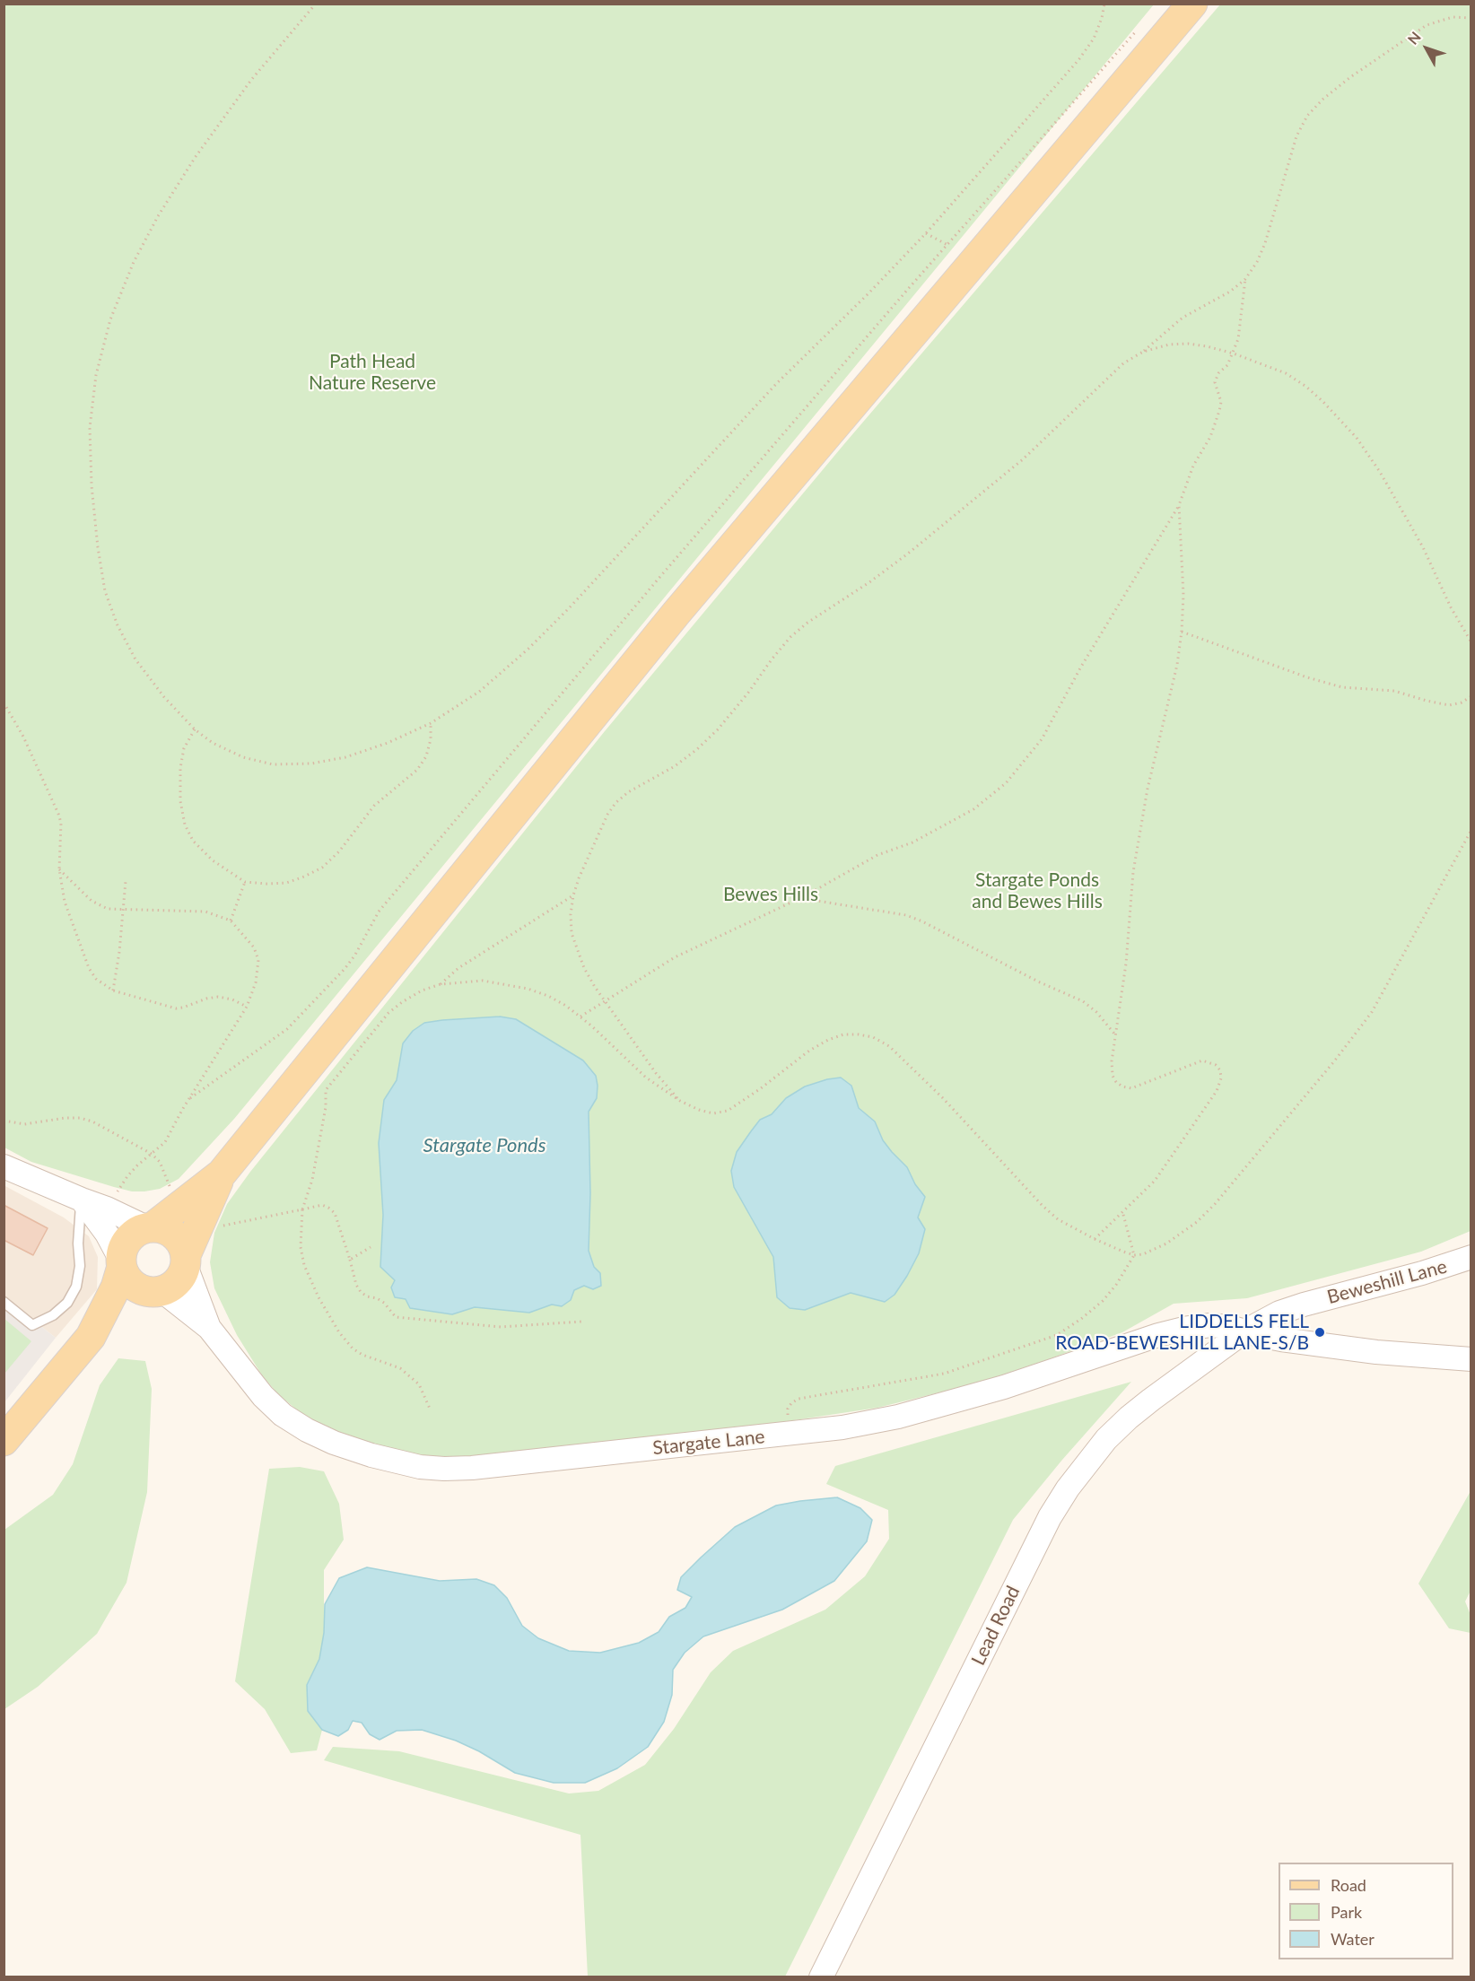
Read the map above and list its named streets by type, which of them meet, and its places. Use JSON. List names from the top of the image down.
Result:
{
  "streets": {
    "street": ["Beweshill Lane", "Stargate Lane", "Lead Road"]
  },
  "crossings": [
    ["Beweshill Lane", "Stargate Lane"],
    ["Beweshill Lane", "Lead Road"],
    ["Stargate Lane", "Lead Road"]
  ],
  "water": ["Stargate Ponds"],
  "parks": ["Path Head Nature Reserve", "Stargate Ponds and Bewes Hills", "Bewes Hills"],
  "places": ["LIDDELLS FELL ROAD-BEWESHILL LANE-S/B"],
  "legend": ["Road", "Park", "Water"],
  "north": "top left"
}
